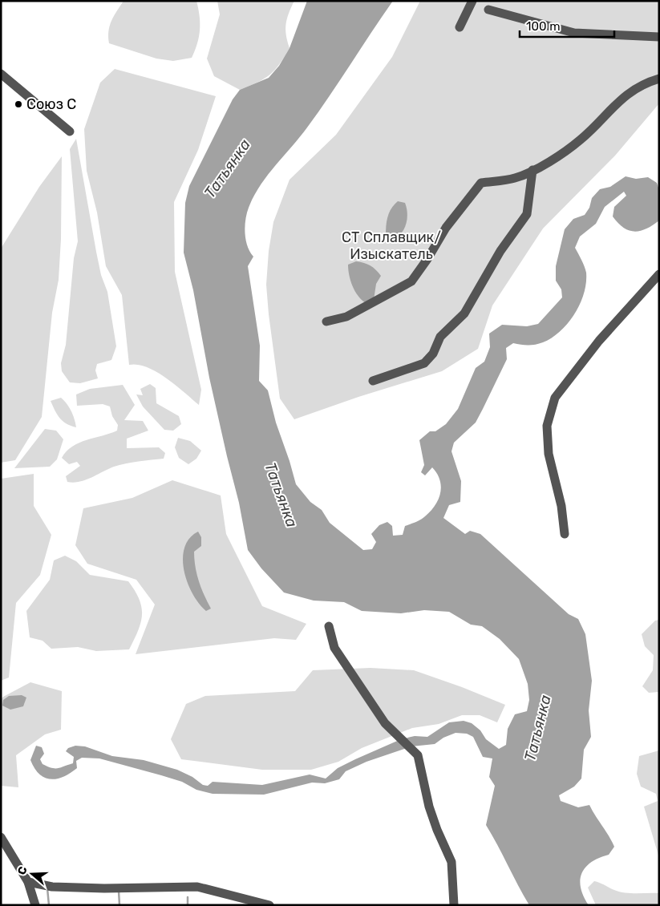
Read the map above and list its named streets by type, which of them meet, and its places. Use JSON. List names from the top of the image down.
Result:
{
  "water": ["Татьянка"],
  "parks": ["СТ Сплавщик/ Изыскатель"],
  "places": ["Союз С"],
  "scale_bar": "100 m",
  "north": "left"
}
